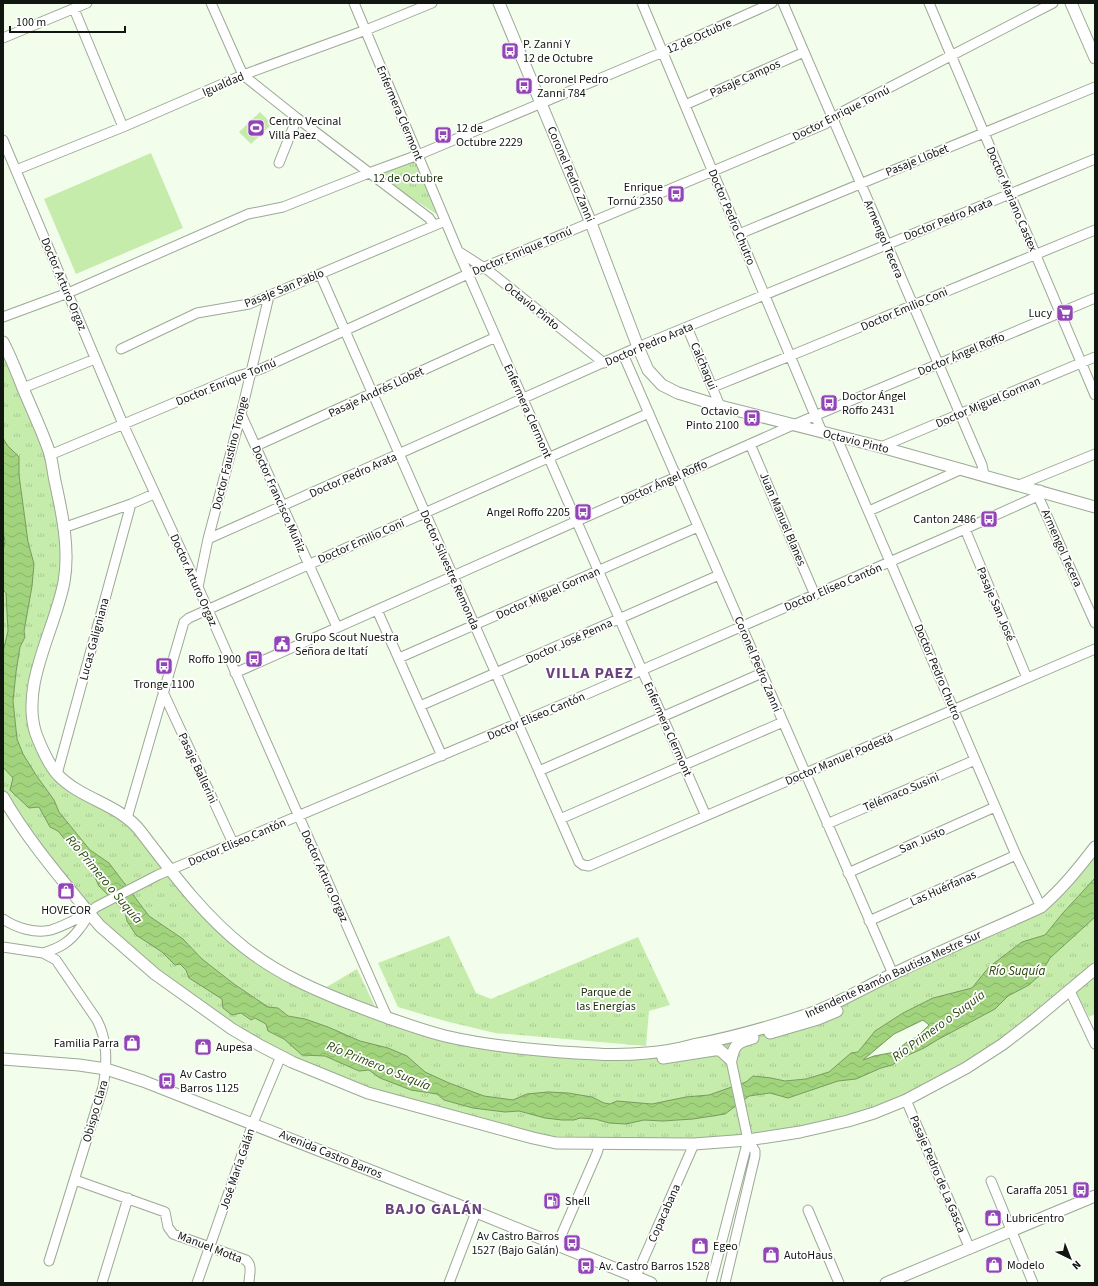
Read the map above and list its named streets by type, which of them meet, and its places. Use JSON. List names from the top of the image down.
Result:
{
  "streets": {
    "main road": [
      "Coronel Pedro Zanni",
      "Octavio Pinto",
      "Intendente Ramón Bautista Mestre Sur",
      "Avenida Castro Barros"
    ],
    "street": [
      "12 de Octubre",
      "Pasaje Campos",
      "Igualdad",
      "Enfermera Clermont",
      "Doctor Enrique Tornú",
      "Pasaje Llobet",
      "Doctor Mariano Castex",
      "Doctor Pedro Chutro",
      "Doctor Pedro Arata",
      "Armengol Tecera",
      "Doctor Arturo Orgaz",
      "Pasaje San Pablo",
      "Doctor Emilio Coni",
      "Doctor Ángel Roffo",
      "Calchaqui",
      "Pasaje Andrés Llobet",
      "Doctor Miguel Gorman",
      "Doctor Faustino Tronge",
      "Doctor Francisco Muñiz",
      "Juan Manuel Blanes",
      "Doctor Silvestre Remonda",
      "Doctor Eliseo Cantón",
      "Pasaje San José",
      "Lucas Galigniana",
      "Doctor José Penna",
      "Doctor Manuel Podestá",
      "Pasaje Ballerini",
      "Telémaco Susini",
      "San Justo",
      "Las Huérfanas",
      "Obispo Clara",
      "José María Galán",
      "Pasaje Pedro de La Gasca",
      "Copacabana",
      "Manuel Motta"
    ]
  },
  "crossings": [
    ["12 de Octubre", "Enfermera Clermont"],
    ["12 de Octubre", "Coronel Pedro Zanni"],
    ["12 de Octubre", "Doctor Pedro Chutro"],
    ["12 de Octubre", "Doctor Arturo Orgaz"],
    ["Pasaje Campos", "Doctor Pedro Chutro"],
    ["Pasaje Campos", "Armengol Tecera"],
    ["Igualdad", "Enfermera Clermont"],
    ["Igualdad", "Doctor Arturo Orgaz"],
    ["Enfermera Clermont", "Doctor Enrique Tornú"],
    ["Enfermera Clermont", "Doctor Pedro Arata"],
    ["Enfermera Clermont", "Pasaje San Pablo"],
    ["Enfermera Clermont", "Octavio Pinto"],
    ["Enfermera Clermont", "Doctor Emilio Coni"],
    ["Enfermera Clermont", "Doctor Ángel Roffo"],
    ["Enfermera Clermont", "Pasaje Andrés Llobet"],
    ["Enfermera Clermont", "Doctor Miguel Gorman"],
    ["Enfermera Clermont", "Doctor Eliseo Cantón"],
    ["Enfermera Clermont", "Doctor José Penna"],
    ["Enfermera Clermont", "Doctor Manuel Podestá"],
    ["Doctor Enrique Tornú", "Coronel Pedro Zanni"],
    ["Doctor Enrique Tornú", "Doctor Mariano Castex"],
    ["Doctor Enrique Tornú", "Doctor Pedro Chutro"],
    ["Doctor Enrique Tornú", "Armengol Tecera"],
    ["Doctor Enrique Tornú", "Doctor Arturo Orgaz"],
    ["Doctor Enrique Tornú", "Octavio Pinto"],
    ["Doctor Enrique Tornú", "Doctor Faustino Tronge"],
    ["Doctor Enrique Tornú", "Doctor Silvestre Remonda"],
    ["Doctor Enrique Tornú", "Intendente Ramón Bautista Mestre Sur"],
    ["Pasaje Llobet", "Doctor Mariano Castex"],
    ["Pasaje Llobet", "Doctor Pedro Chutro"],
    ["Pasaje Llobet", "Armengol Tecera"],
    ["Coronel Pedro Zanni", "Doctor Pedro Arata"],
    ["Coronel Pedro Zanni", "Octavio Pinto"],
    ["Coronel Pedro Zanni", "Doctor Emilio Coni"],
    ["Coronel Pedro Zanni", "Doctor Ángel Roffo"],
    ["Coronel Pedro Zanni", "Doctor Miguel Gorman"],
    ["Coronel Pedro Zanni", "Doctor Eliseo Cantón"],
    ["Coronel Pedro Zanni", "Doctor José Penna"],
    ["Coronel Pedro Zanni", "Doctor Manuel Podestá"],
    ["Coronel Pedro Zanni", "Telémaco Susini"],
    ["Coronel Pedro Zanni", "San Justo"],
    ["Coronel Pedro Zanni", "Las Huérfanas"],
    ["Coronel Pedro Zanni", "Intendente Ramón Bautista Mestre Sur"],
    ["Doctor Mariano Castex", "Doctor Pedro Arata"],
    ["Doctor Mariano Castex", "Doctor Emilio Coni"],
    ["Doctor Mariano Castex", "Doctor Ángel Roffo"],
    ["Doctor Mariano Castex", "Doctor Miguel Gorman"],
    ["Doctor Pedro Chutro", "Doctor Pedro Arata"],
    ["Doctor Pedro Chutro", "Octavio Pinto"],
    ["Doctor Pedro Chutro", "Doctor Emilio Coni"],
    ["Doctor Pedro Chutro", "Doctor Ángel Roffo"],
    ["Doctor Pedro Chutro", "Doctor Eliseo Cantón"],
    ["Doctor Pedro Chutro", "Doctor Manuel Podestá"],
    ["Doctor Pedro Chutro", "Telémaco Susini"],
    ["Doctor Pedro Chutro", "San Justo"],
    ["Doctor Pedro Chutro", "Las Huérfanas"],
    ["Doctor Pedro Chutro", "Intendente Ramón Bautista Mestre Sur"],
    ["Doctor Pedro Arata", "Armengol Tecera"],
    ["Doctor Pedro Arata", "Octavio Pinto"],
    ["Doctor Pedro Arata", "Calchaqui"],
    ["Doctor Pedro Arata", "Doctor Faustino Tronge"],
    ["Doctor Pedro Arata", "Doctor Francisco Muñiz"],
    ["Doctor Pedro Arata", "Doctor Silvestre Remonda"],
    ["Armengol Tecera", "Octavio Pinto"],
    ["Armengol Tecera", "Doctor Emilio Coni"],
    ["Armengol Tecera", "Doctor Ángel Roffo"],
    ["Armengol Tecera", "Doctor Miguel Gorman"],
    ["Armengol Tecera", "Doctor Eliseo Cantón"],
    ["Doctor Arturo Orgaz", "Doctor Emilio Coni"],
    ["Doctor Arturo Orgaz", "Doctor Ángel Roffo"],
    ["Doctor Arturo Orgaz", "Doctor Faustino Tronge"],
    ["Doctor Arturo Orgaz", "Doctor Eliseo Cantón"],
    ["Doctor Arturo Orgaz", "Intendente Ramón Bautista Mestre Sur"],
    ["Pasaje San Pablo", "Doctor Faustino Tronge"],
    ["Pasaje San Pablo", "Doctor Silvestre Remonda"],
    ["Octavio Pinto", "Doctor Ángel Roffo"],
    ["Octavio Pinto", "Calchaqui"],
    ["Octavio Pinto", "Doctor Miguel Gorman"],
    ["Octavio Pinto", "Doctor Eliseo Cantón"],
    ["Doctor Emilio Coni", "Calchaqui"],
    ["Doctor Emilio Coni", "Doctor Francisco Muñiz"],
    ["Doctor Emilio Coni", "Doctor Silvestre Remonda"],
    ["Doctor Emilio Coni", "Pasaje Ballerini"],
    ["Doctor Ángel Roffo", "Doctor Francisco Muñiz"],
    ["Doctor Ángel Roffo", "Juan Manuel Blanes"],
    ["Doctor Ángel Roffo", "Doctor Silvestre Remonda"],
    ["Pasaje Andrés Llobet", "Doctor Francisco Muñiz"],
    ["Pasaje Andrés Llobet", "Doctor Silvestre Remonda"],
    ["Doctor Miguel Gorman", "Doctor Silvestre Remonda"],
    ["Doctor Faustino Tronge", "Doctor Francisco Muñiz"],
    ["Juan Manuel Blanes", "Doctor Eliseo Cantón"],
    ["Doctor Silvestre Remonda", "Doctor Eliseo Cantón"],
    ["Doctor Silvestre Remonda", "Doctor José Penna"],
    ["Doctor Silvestre Remonda", "Doctor Manuel Podestá"],
    ["Doctor Eliseo Cantón", "Pasaje San José"],
    ["Doctor Eliseo Cantón", "Pasaje Ballerini"],
    ["Doctor Eliseo Cantón", "Intendente Ramón Bautista Mestre Sur"],
    ["Pasaje San José", "Doctor Manuel Podestá"],
    ["Lucas Galigniana", "Intendente Ramón Bautista Mestre Sur"],
    ["Obispo Clara", "Avenida Castro Barros"],
    ["Obispo Clara", "Manuel Motta"],
    ["Avenida Castro Barros", "José María Galán"],
    ["Avenida Castro Barros", "Copacabana"],
    ["José María Galán", "Manuel Motta"]
  ],
  "districts": ["VILLA PAEZ", "BAJO GALÁN"],
  "water": ["Río Primero o Suquía", "Río Suquía"],
  "parks": ["12 de Octubre", "Parque de las Energías"],
  "places": {
    "bus stop": [
      "P. Zanni Y 12 de Octubre",
      "Coronel Pedro Zanni 784",
      "12 de Octubre 2229",
      "Enrique Tornú 2350",
      "Doctor Ángel Roffo 2431",
      "Octavio Pinto 2100",
      "Angel Roffo 2205",
      "Canton 2486",
      "Roffo 1900",
      "Tronge 1100",
      "Av Castro Barros 1125",
      "Caraffa 2051",
      "Av Castro Barros 1527 (Bajo Galán)",
      "Av. Castro Barros 1528"
    ],
    "sports": ["Centro Vecinal Villa Paez"],
    "supermarket": ["Lucy"],
    "public building": ["Grupo Scout Nuestra Señora de Itatí"],
    "shop": [
      "HOVECOR",
      "Familia Parra",
      "Aupesa",
      "Lubricentro",
      "Egeo",
      "AutoHaus",
      "Modelo"
    ],
    "fuel station": ["Shell"]
  },
  "scale_bar": "100 m",
  "north": "bottom right"
}
